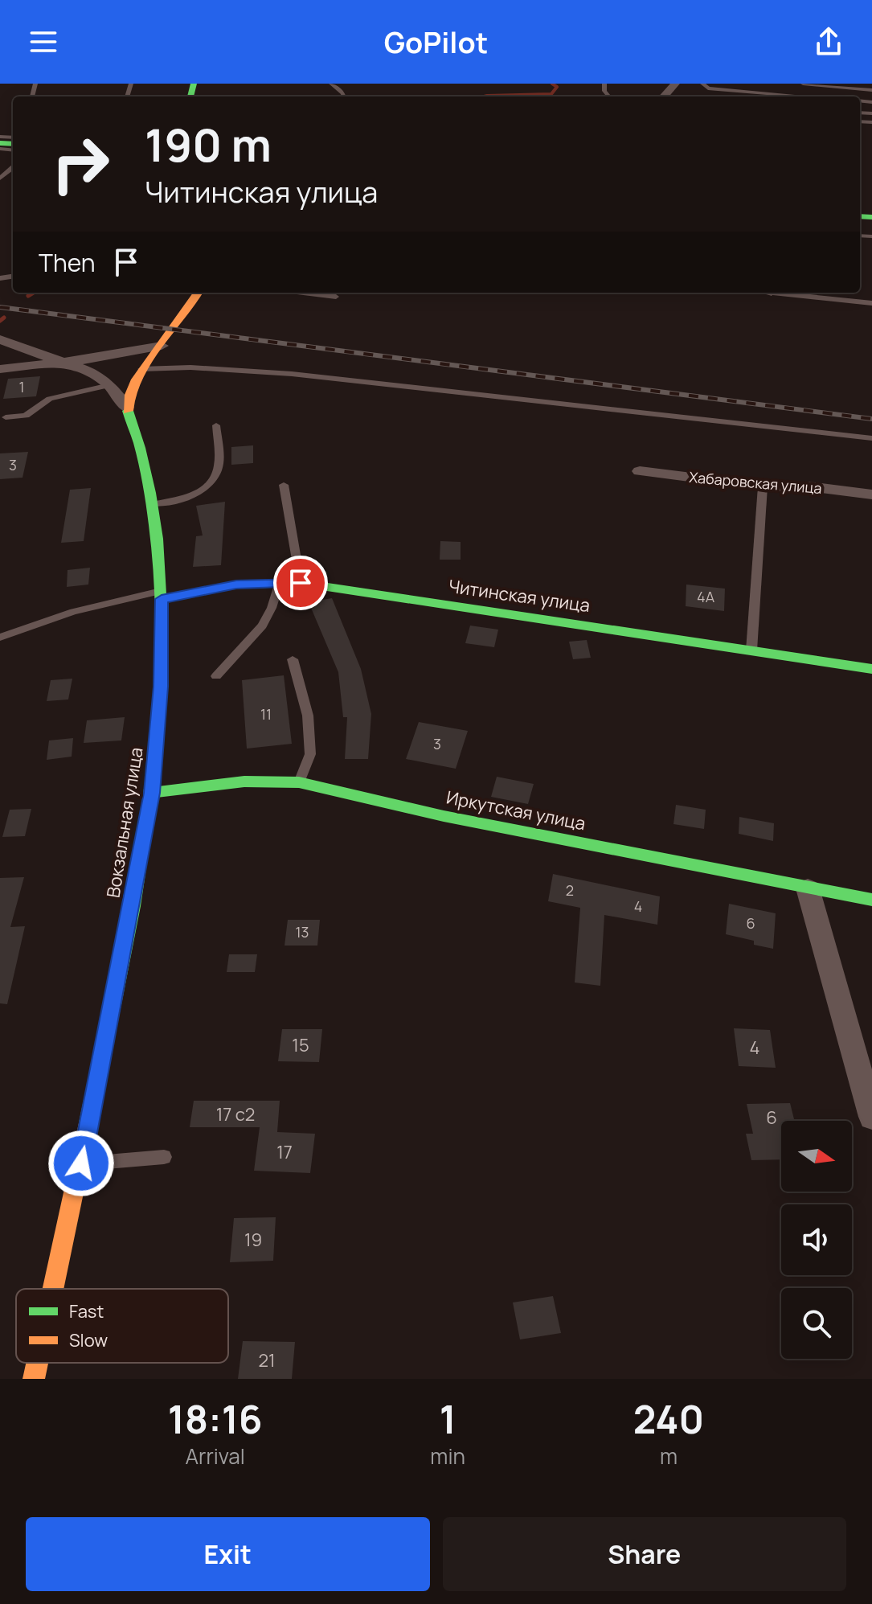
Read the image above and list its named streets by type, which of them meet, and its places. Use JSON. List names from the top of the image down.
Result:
{
  "streets": {
    "main road": ["Читинская улица", "Иркутская улица", "Вокзальная улица"],
    "street": ["Хабаровская улица"]
  },
  "crossings": [
    ["Читинская улица", "Вокзальная улица"],
    ["Иркутская улица", "Вокзальная улица"]
  ],
  "house_numbers": [
    "1",
    "3",
    "4А",
    "11",
    "3",
    "2",
    "4",
    "6",
    "13",
    "15",
    "4",
    "17 с2",
    "6",
    "17",
    "19",
    "21"
  ],
  "legend": ["Fast", "Slow"],
  "north": "right",
  "page": {
    "header": "GoPilot",
    "turn": ["190 m", "Читинская улица"],
    "then": "Then",
    "eta": [
      "18:16",
      "Arrival",
      "1",
      "min",
      "240",
      "m"
    ],
    "buttons": ["Exit", "Share"]
  }
}
